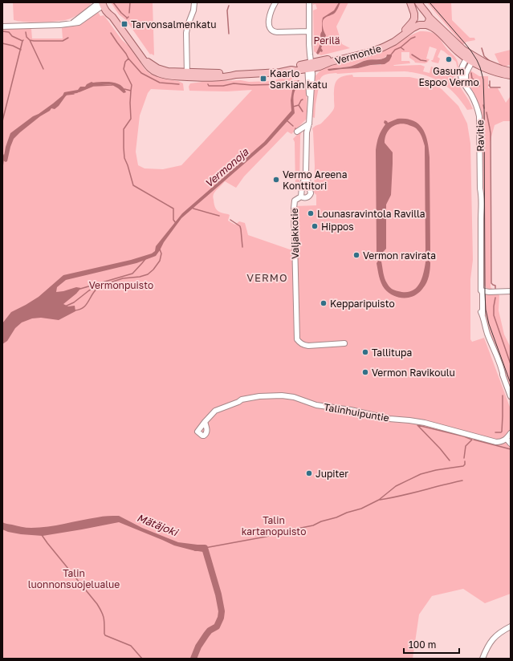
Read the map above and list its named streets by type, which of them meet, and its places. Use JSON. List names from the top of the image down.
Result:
{
  "streets": {
    "main road": ["Vermontie"],
    "street": ["Ravitie", "Valjakkotie", "Talinhuipuntie"]
  },
  "crossings": [
    ["Vermontie", "Valjakkotie"]
  ],
  "districts": ["VERMO"],
  "water": ["Vermonoja", "Mätäjoki"],
  "parks": [
    "Perilä",
    "Vermonpuisto",
    "Talin kartanopuisto",
    "Talin luonnonsuojelualue"
  ],
  "places": {
    "transit": ["Tarvonsalmenkatu", "Kaarlo Sarkian katu"],
    "other": [
      "Gasum Espoo Vermo",
      "Vermo Areena Konttitori",
      "Lounasravintola Ravilla",
      "Hippos",
      "Vermon ravirata",
      "Kepparipuisto",
      "Tallitupa",
      "Vermon Ravikoulu",
      "Jupiter"
    ]
  },
  "scale_bar": "100 m"
}
